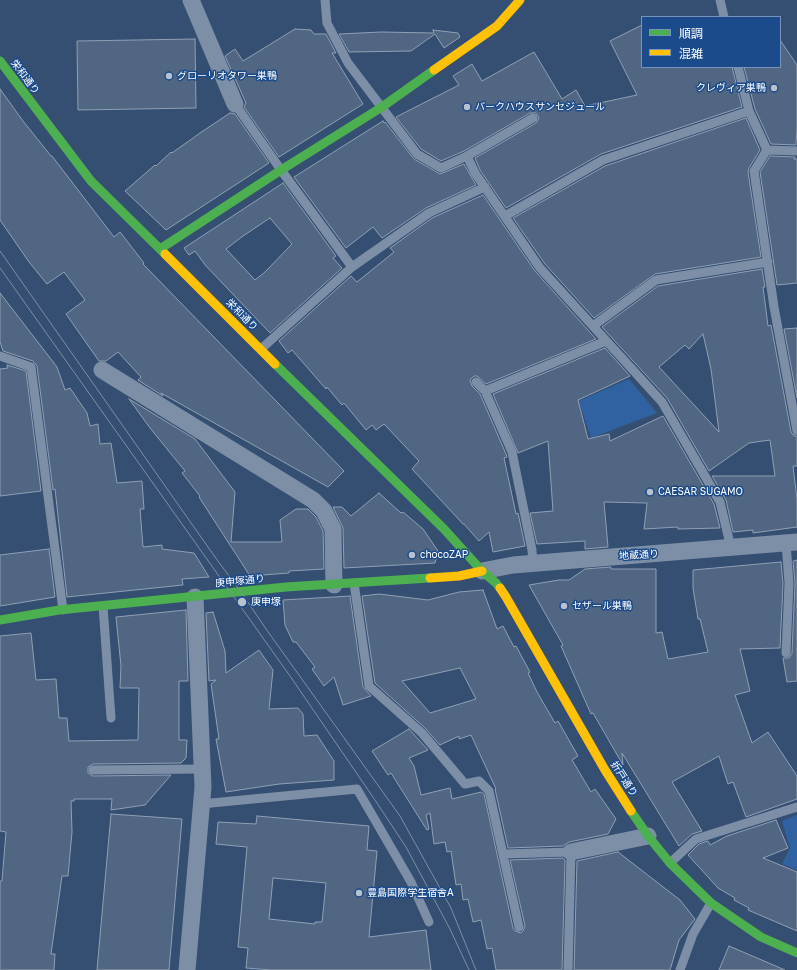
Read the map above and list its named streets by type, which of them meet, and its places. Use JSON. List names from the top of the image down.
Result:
{
  "streets": {
    "street": [
      "栄和通り",
      "地蔵通り",
      "庚申塚通り",
      "折戸通り"
    ]
  },
  "crossings": [
    ["栄和通り", "地蔵通り"],
    ["栄和通り", "庚申塚通り"],
    ["栄和通り", "折戸通り"],
    ["地蔵通り", "庚申塚通り"],
    ["地蔵通り", "折戸通り"],
    ["庚申塚通り", "折戸通り"]
  ],
  "places": [
    "グローリオタワー巣鴨",
    "クレヴィア巣鴨",
    "パークハウスサンセジュール",
    "CAESAR SUGAMO",
    "chocoZAP",
    "庚申塚",
    "セザール巣鴨",
    "豊島国際学生宿舎A"
  ],
  "legend": ["順調", "混雑"]
}
